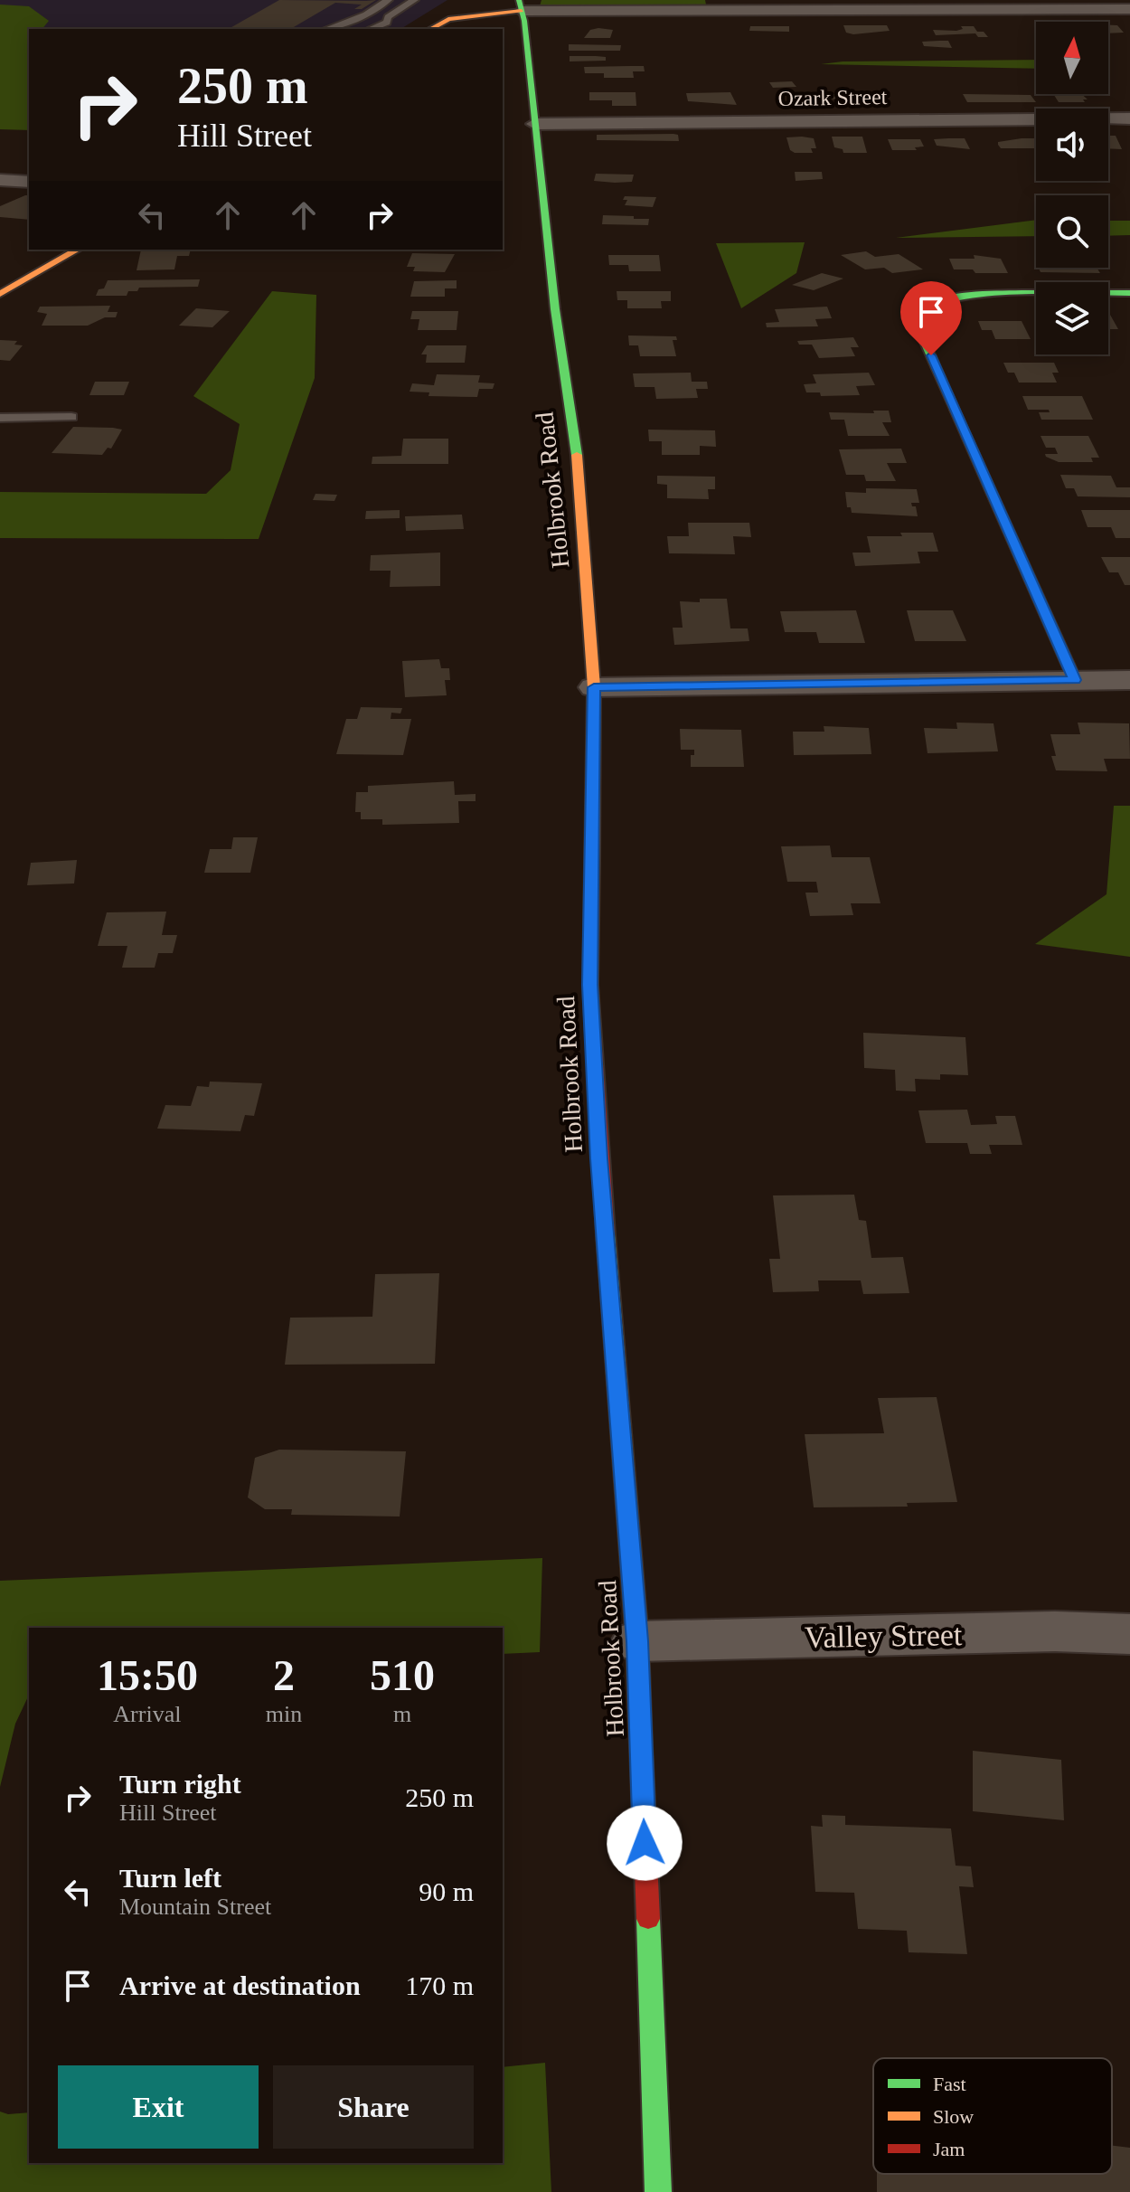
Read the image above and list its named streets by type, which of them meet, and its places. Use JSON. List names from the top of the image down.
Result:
{
  "streets": {
    "street": ["Ozark Street", "Holbrook Road", "Valley Street"]
  },
  "crossings": [
    ["Ozark Street", "Holbrook Road"],
    ["Holbrook Road", "Valley Street"]
  ],
  "legend": ["Fast", "Slow", "Jam"],
  "north": "top",
  "page": {
    "turn": ["250 m", "Hill Street"],
    "eta": [
      "15:50",
      "Arrival",
      "2",
      "min",
      "510",
      "m"
    ],
    "list": [
      {
        "name": "Turn right",
        "note": "Hill Street",
        "value": "250 m"
      },
      {
        "name": "Turn left",
        "note": "Mountain Street",
        "value": "90 m"
      },
      {
        "name": "Arrive at destination",
        "value": "170 m"
      }
    ],
    "buttons": ["Exit", "Share"]
  }
}
